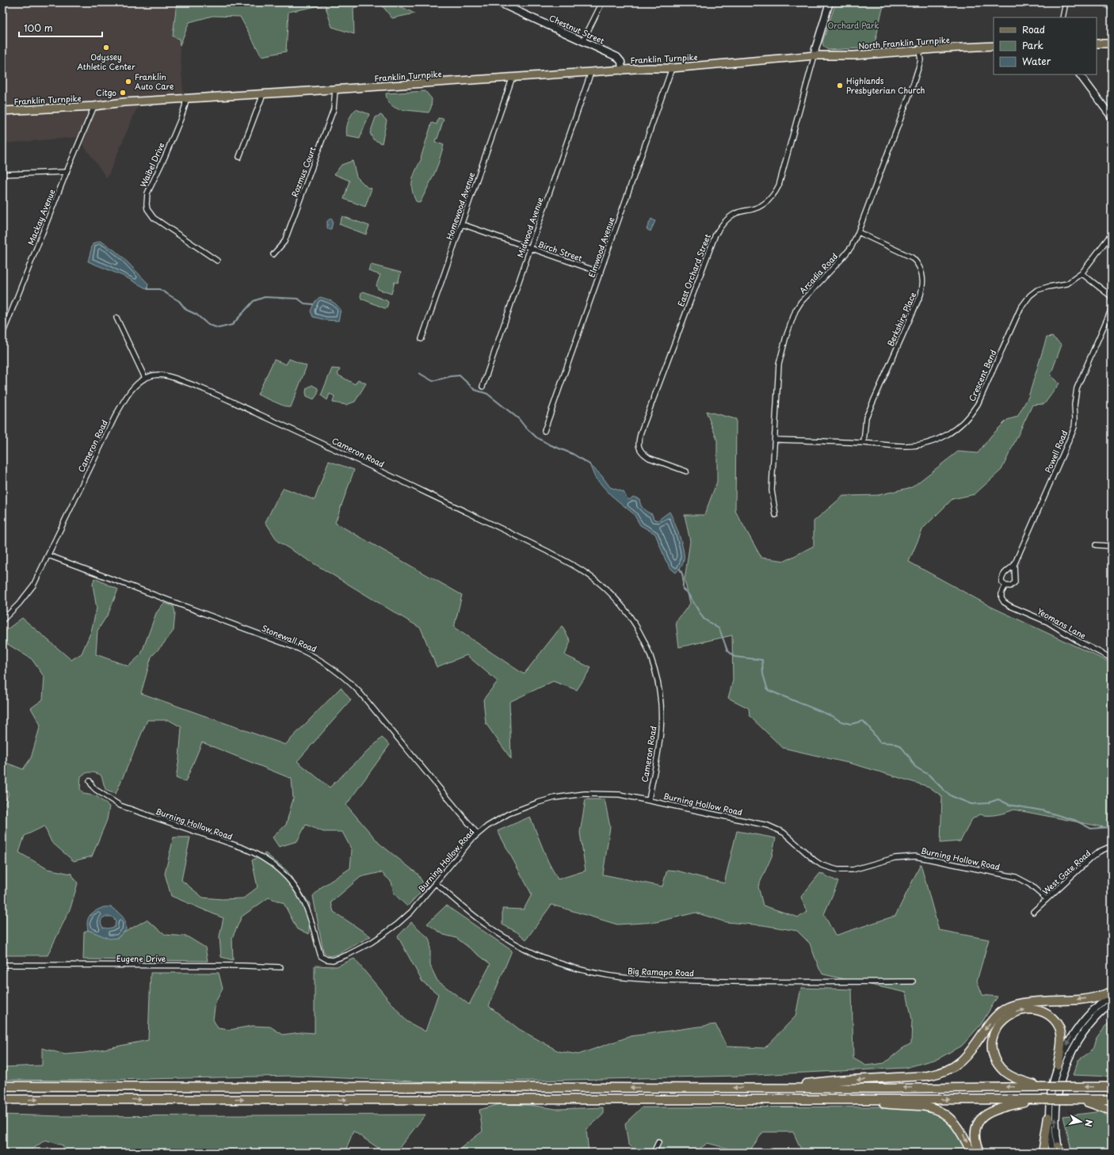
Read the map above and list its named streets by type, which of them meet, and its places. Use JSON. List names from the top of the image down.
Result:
{
  "streets": {
    "main road": ["Chestnut Street", "North Franklin Turnpike", "Franklin Turnpike"],
    "street": [
      "Waibel Drive",
      "Rozmus Court",
      "Homewood Avenue",
      "Mackay Avenue",
      "Midwood Avenue",
      "Elmwood Avenue",
      "Birch Street",
      "East Orchard Street",
      "Arcadia Road",
      "Berkshire Place",
      "Crescent Bend",
      "Cameron Road",
      "Powell Road",
      "Yeomans Lane",
      "Stonewall Road",
      "Burning Hollow Road",
      "West Gate Road",
      "Eugene Drive",
      "Big Ramapo Road"
    ]
  },
  "crossings": [
    ["Chestnut Street", "Franklin Turnpike"],
    ["North Franklin Turnpike", "Franklin Turnpike"],
    ["North Franklin Turnpike", "East Orchard Street"],
    ["North Franklin Turnpike", "Arcadia Road"],
    ["Franklin Turnpike", "Waibel Drive"],
    ["Franklin Turnpike", "Rozmus Court"],
    ["Franklin Turnpike", "Homewood Avenue"],
    ["Franklin Turnpike", "Mackay Avenue"],
    ["Franklin Turnpike", "Midwood Avenue"],
    ["Franklin Turnpike", "Elmwood Avenue"],
    ["Franklin Turnpike", "East Orchard Street"],
    ["Homewood Avenue", "Birch Street"],
    ["Midwood Avenue", "Birch Street"],
    ["Elmwood Avenue", "Birch Street"],
    ["Arcadia Road", "Berkshire Place"],
    ["Arcadia Road", "Crescent Bend"],
    ["Berkshire Place", "Crescent Bend"],
    ["Cameron Road", "Stonewall Road"],
    ["Cameron Road", "Burning Hollow Road"],
    ["Powell Road", "Yeomans Lane"],
    ["Stonewall Road", "Burning Hollow Road"],
    ["Burning Hollow Road", "West Gate Road"],
    ["Burning Hollow Road", "Big Ramapo Road"]
  ],
  "parks": ["Orchard Park"],
  "places": [
    "Odyssey Athletic Center",
    "Franklin Auto Care",
    "Highlands Presbyterian Church",
    "Citgo"
  ],
  "legend": ["Road", "Park", "Water"],
  "scale_bar": "100 m",
  "north": "right"
}
